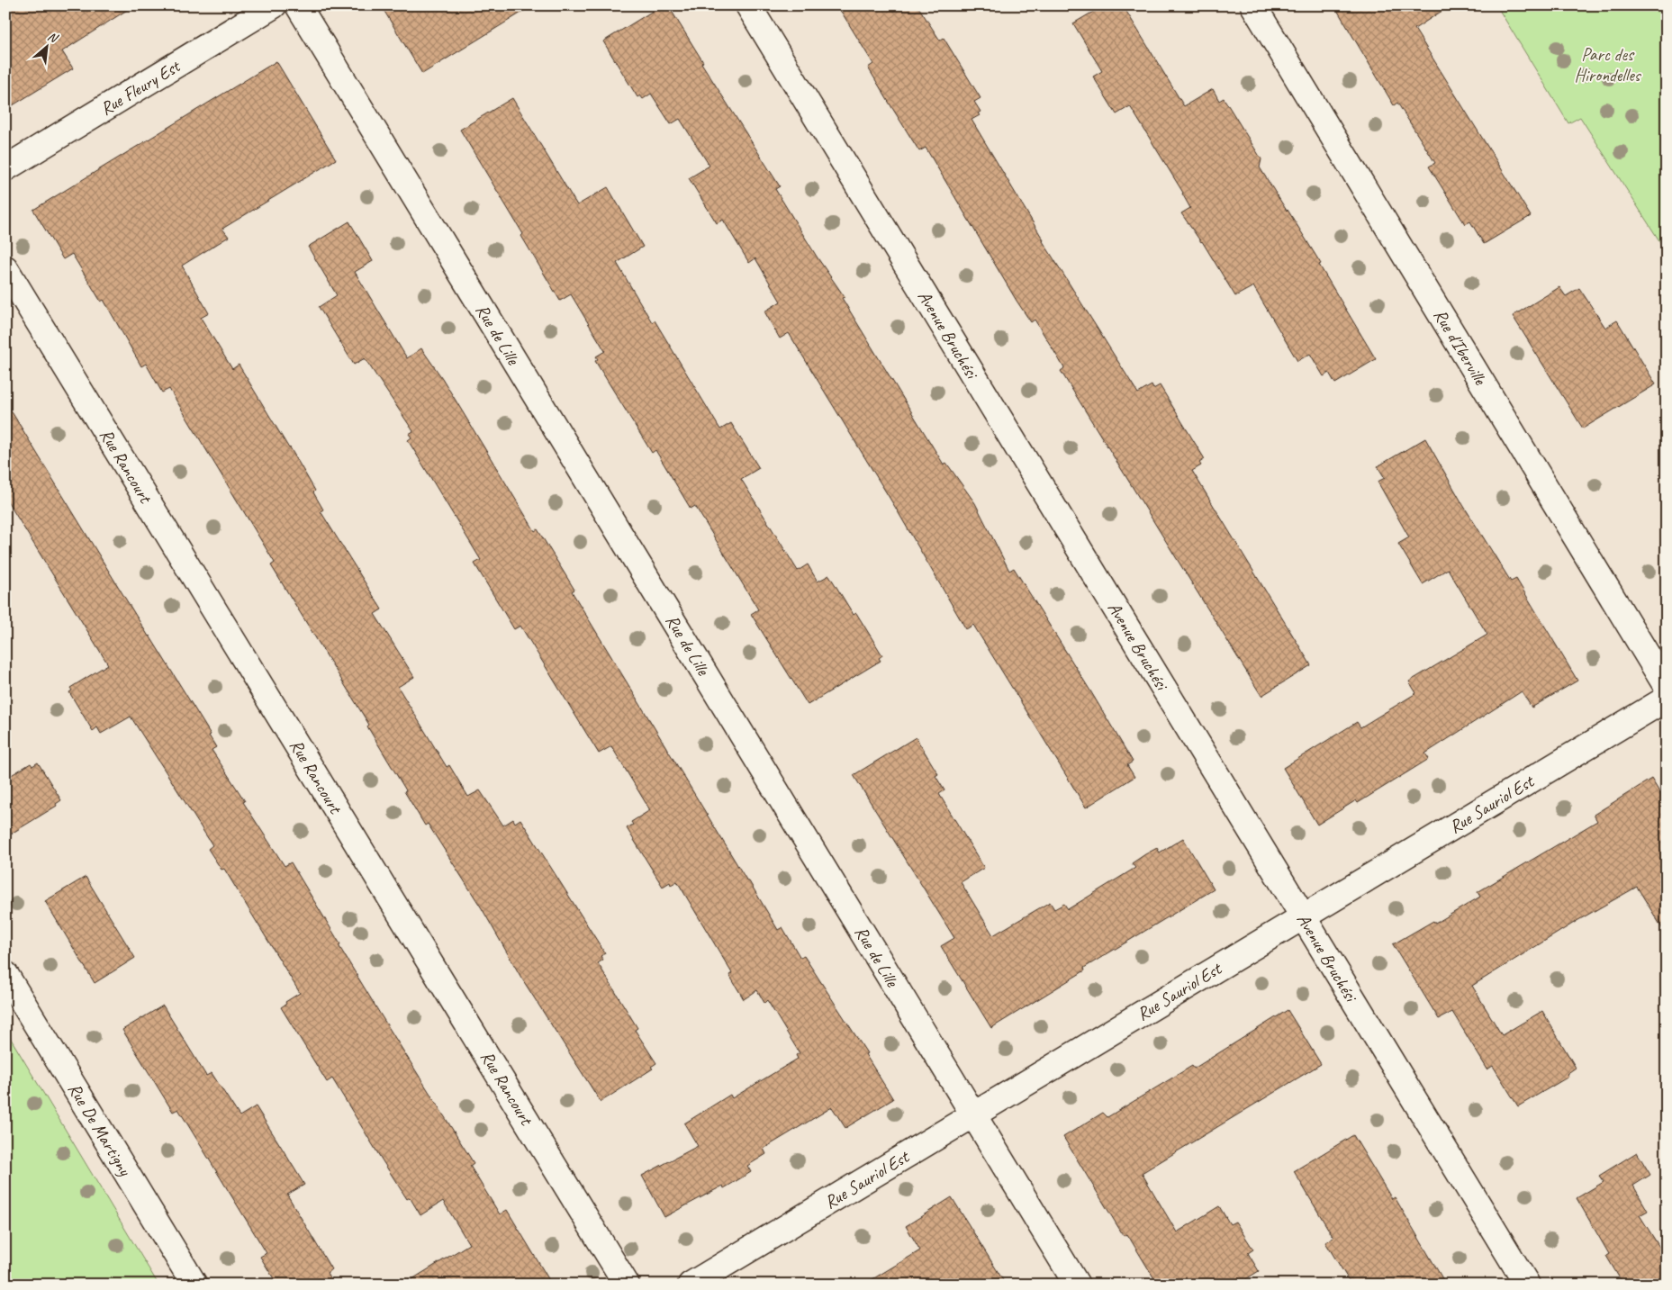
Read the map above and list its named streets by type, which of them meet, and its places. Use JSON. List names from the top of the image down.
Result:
{
  "streets": {
    "street": [
      "Rue Fleury Est",
      "Rue de Lille",
      "Avenue Bruchési",
      "Rue d'Iberville",
      "Rue Rancourt",
      "Rue Sauriol Est",
      "Rue De Martigny"
    ]
  },
  "crossings": [
    ["Rue de Lille", "Rue Sauriol Est"],
    ["Avenue Bruchési", "Rue Sauriol Est"]
  ],
  "parks": ["Parc des Hirondelles"],
  "north": "top right"
}
